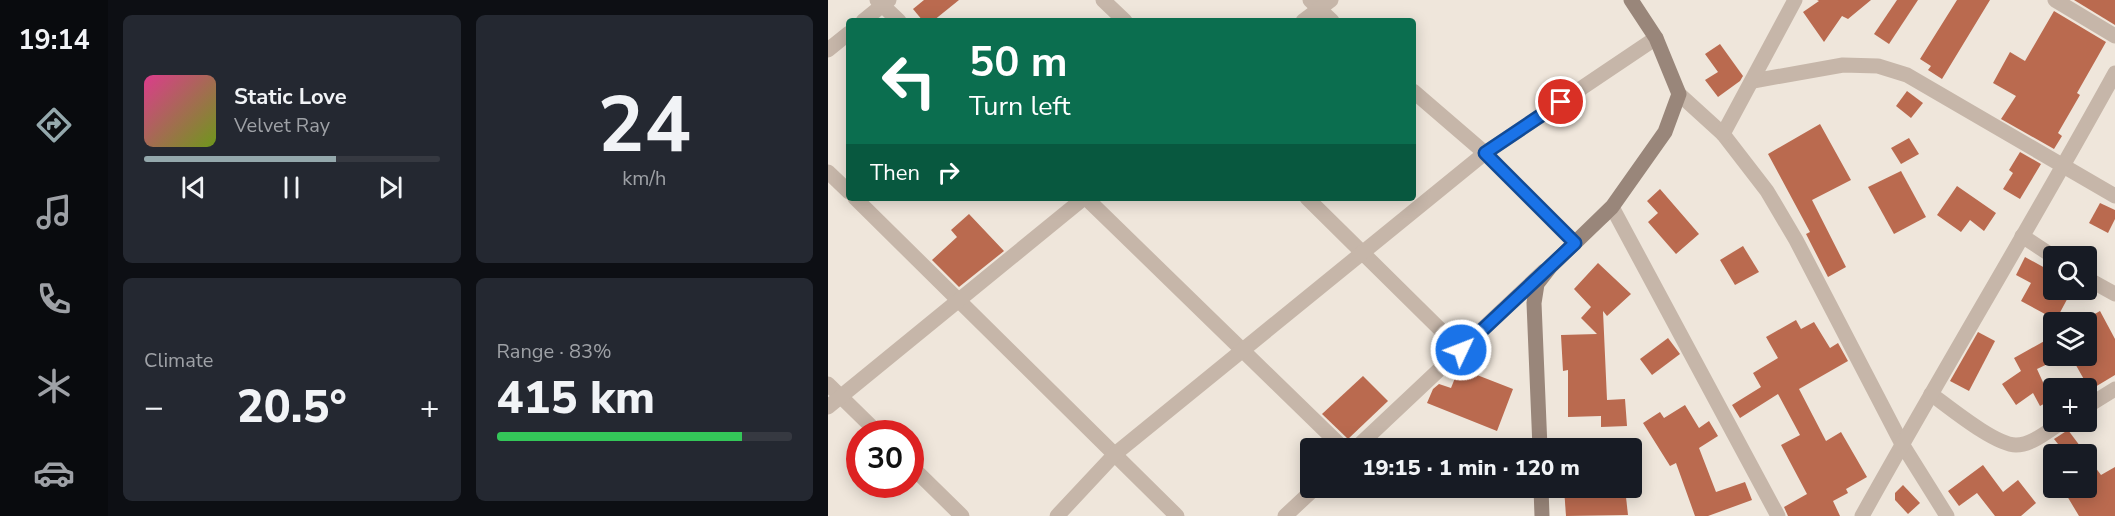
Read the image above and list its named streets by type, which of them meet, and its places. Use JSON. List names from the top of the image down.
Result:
{
  "page": {
    "tabs": "19:14",
    "tile": [
      ["24", "km/h"],
      "Climate",
      ["Range · 83%", "415 km"]
    ],
    "turn": ["50 m", "Turn left"],
    "song": ["Static Love", "Velvet Ray"],
    "then": "Then",
    "map_buttons": ["+", "−"],
    "heat": ["−", "20.5°", "+"],
    "limit": "30",
    "trip": "19:15 · 1 min · 120 m"
  }
}
